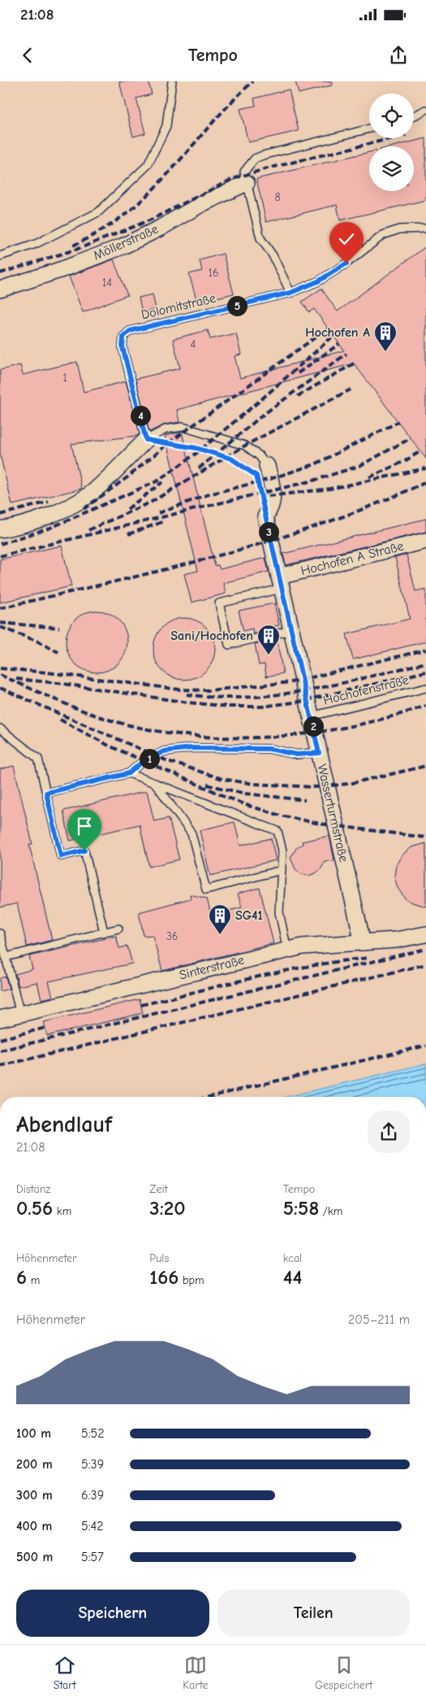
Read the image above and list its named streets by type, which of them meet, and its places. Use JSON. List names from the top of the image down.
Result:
{
  "streets": {
    "street": [
      "Möllerstraße",
      "Hochofen A Straße",
      "Wasserturmstraße",
      "Sinterstraße"
    ],
    "lane": ["Dolomitstraße", "Hochofenstraße"]
  },
  "crossings": [
    ["Dolomitstraße", "Wasserturmstraße"],
    ["Hochofen A Straße", "Wasserturmstraße"],
    ["Hochofenstraße", "Wasserturmstraße"],
    ["Wasserturmstraße", "Sinterstraße"]
  ],
  "places": {
    "building": ["Hochofen A", "Sani/Hochofen", "SG41"]
  },
  "house_numbers": [
    "8",
    "16",
    "14",
    "4",
    "1",
    "36"
  ],
  "page": {
    "status": "21:08",
    "header": "Tempo",
    "pins": [
      "5",
      "4",
      "3",
      "2",
      "1"
    ],
    "heading": ["Abendlauf", "21:08"],
    "stats": [
      ["Distanz", "0.56 km"],
      ["Zeit", "3:20"],
      ["Tempo", "5:58 /km"],
      ["Höhenmeter", "6 m"],
      ["Puls", "166 bpm"],
      ["kcal", "44"]
    ],
    "chart": ["Höhenmeter", "205–211 m"],
    "list": [
      {
        "name": "100 m",
        "note": "5:52"
      },
      {
        "name": "200 m",
        "note": "5:39"
      },
      {
        "name": "300 m",
        "note": "6:39"
      },
      {
        "name": "400 m",
        "note": "5:42"
      },
      {
        "name": "500 m",
        "note": "5:57"
      }
    ],
    "buttons": ["Speichern", "Teilen"],
    "tabs": ["Start", "Karte", "Gespeichert"]
  }
}
